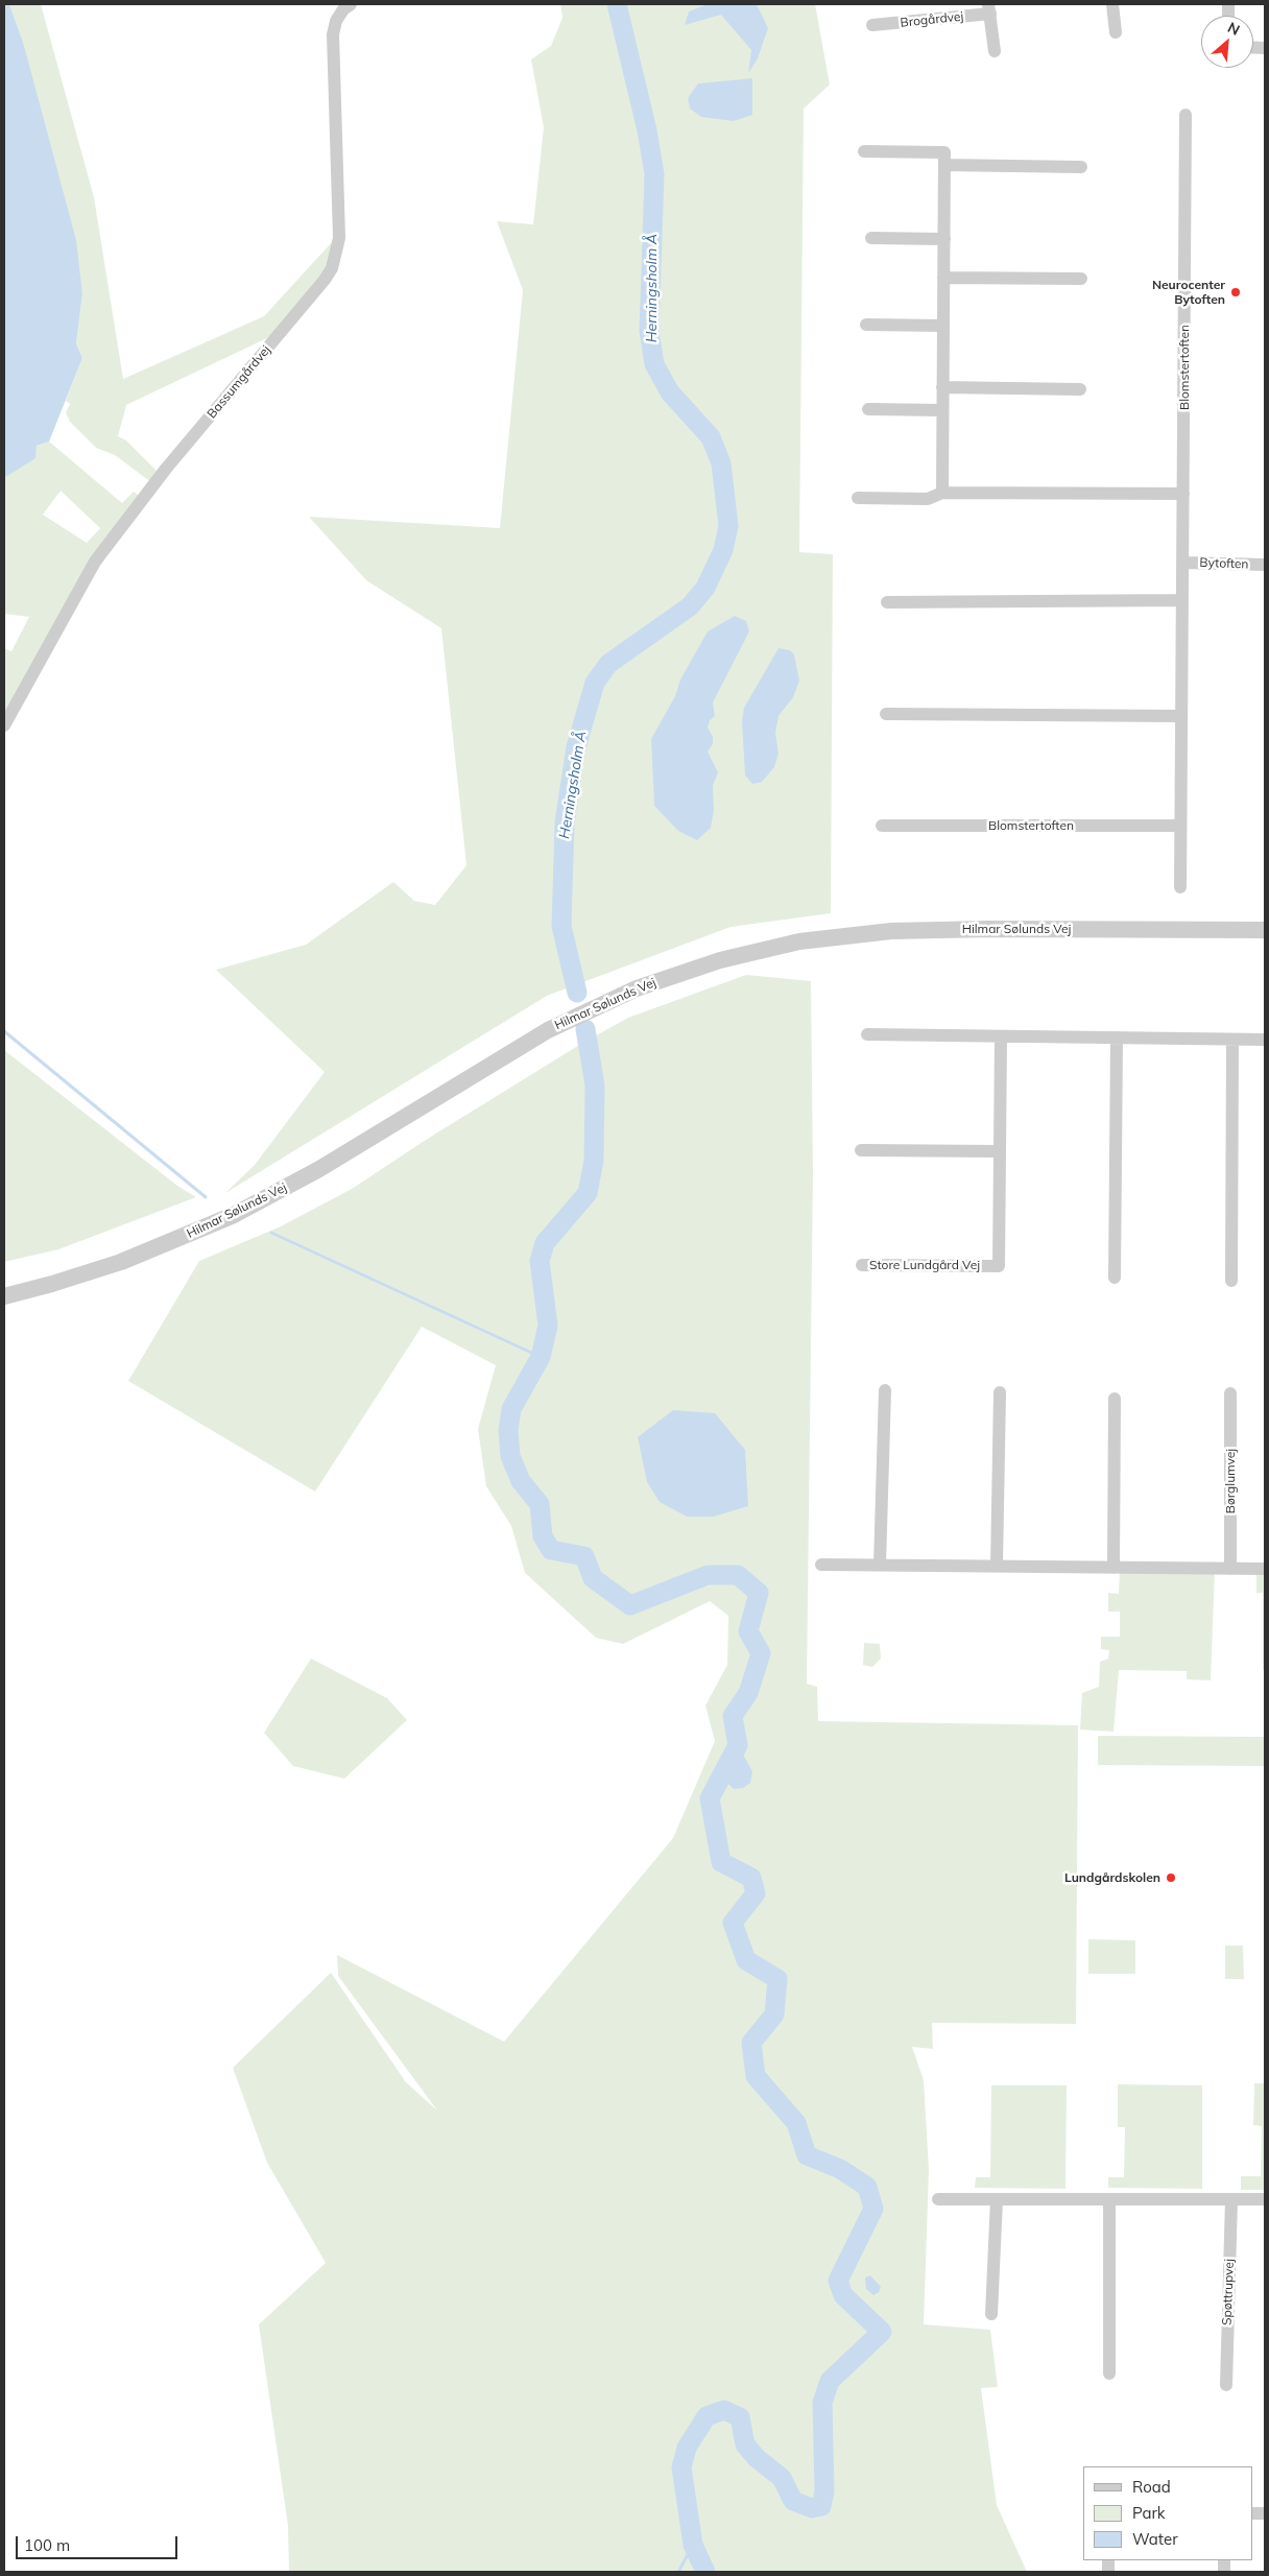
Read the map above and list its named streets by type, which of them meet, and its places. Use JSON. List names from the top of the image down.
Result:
{
  "streets": {
    "street": [
      "Brogårdvej",
      "Blomstertoften",
      "Bassumgårdvej",
      "Bytoften",
      "Hilmar Sølunds Vej",
      "Store Lundgård Vej",
      "Børglumvej",
      "Spøttrupvej"
    ]
  },
  "crossings": [
    ["Blomstertoften", "Bytoften"]
  ],
  "water": ["Herningsholm Å"],
  "places": ["Neurocenter Bytoften", "Lundgårdskolen"],
  "legend": ["Road", "Park", "Water"],
  "scale_bar": "100 m",
  "north": "top right"
}
